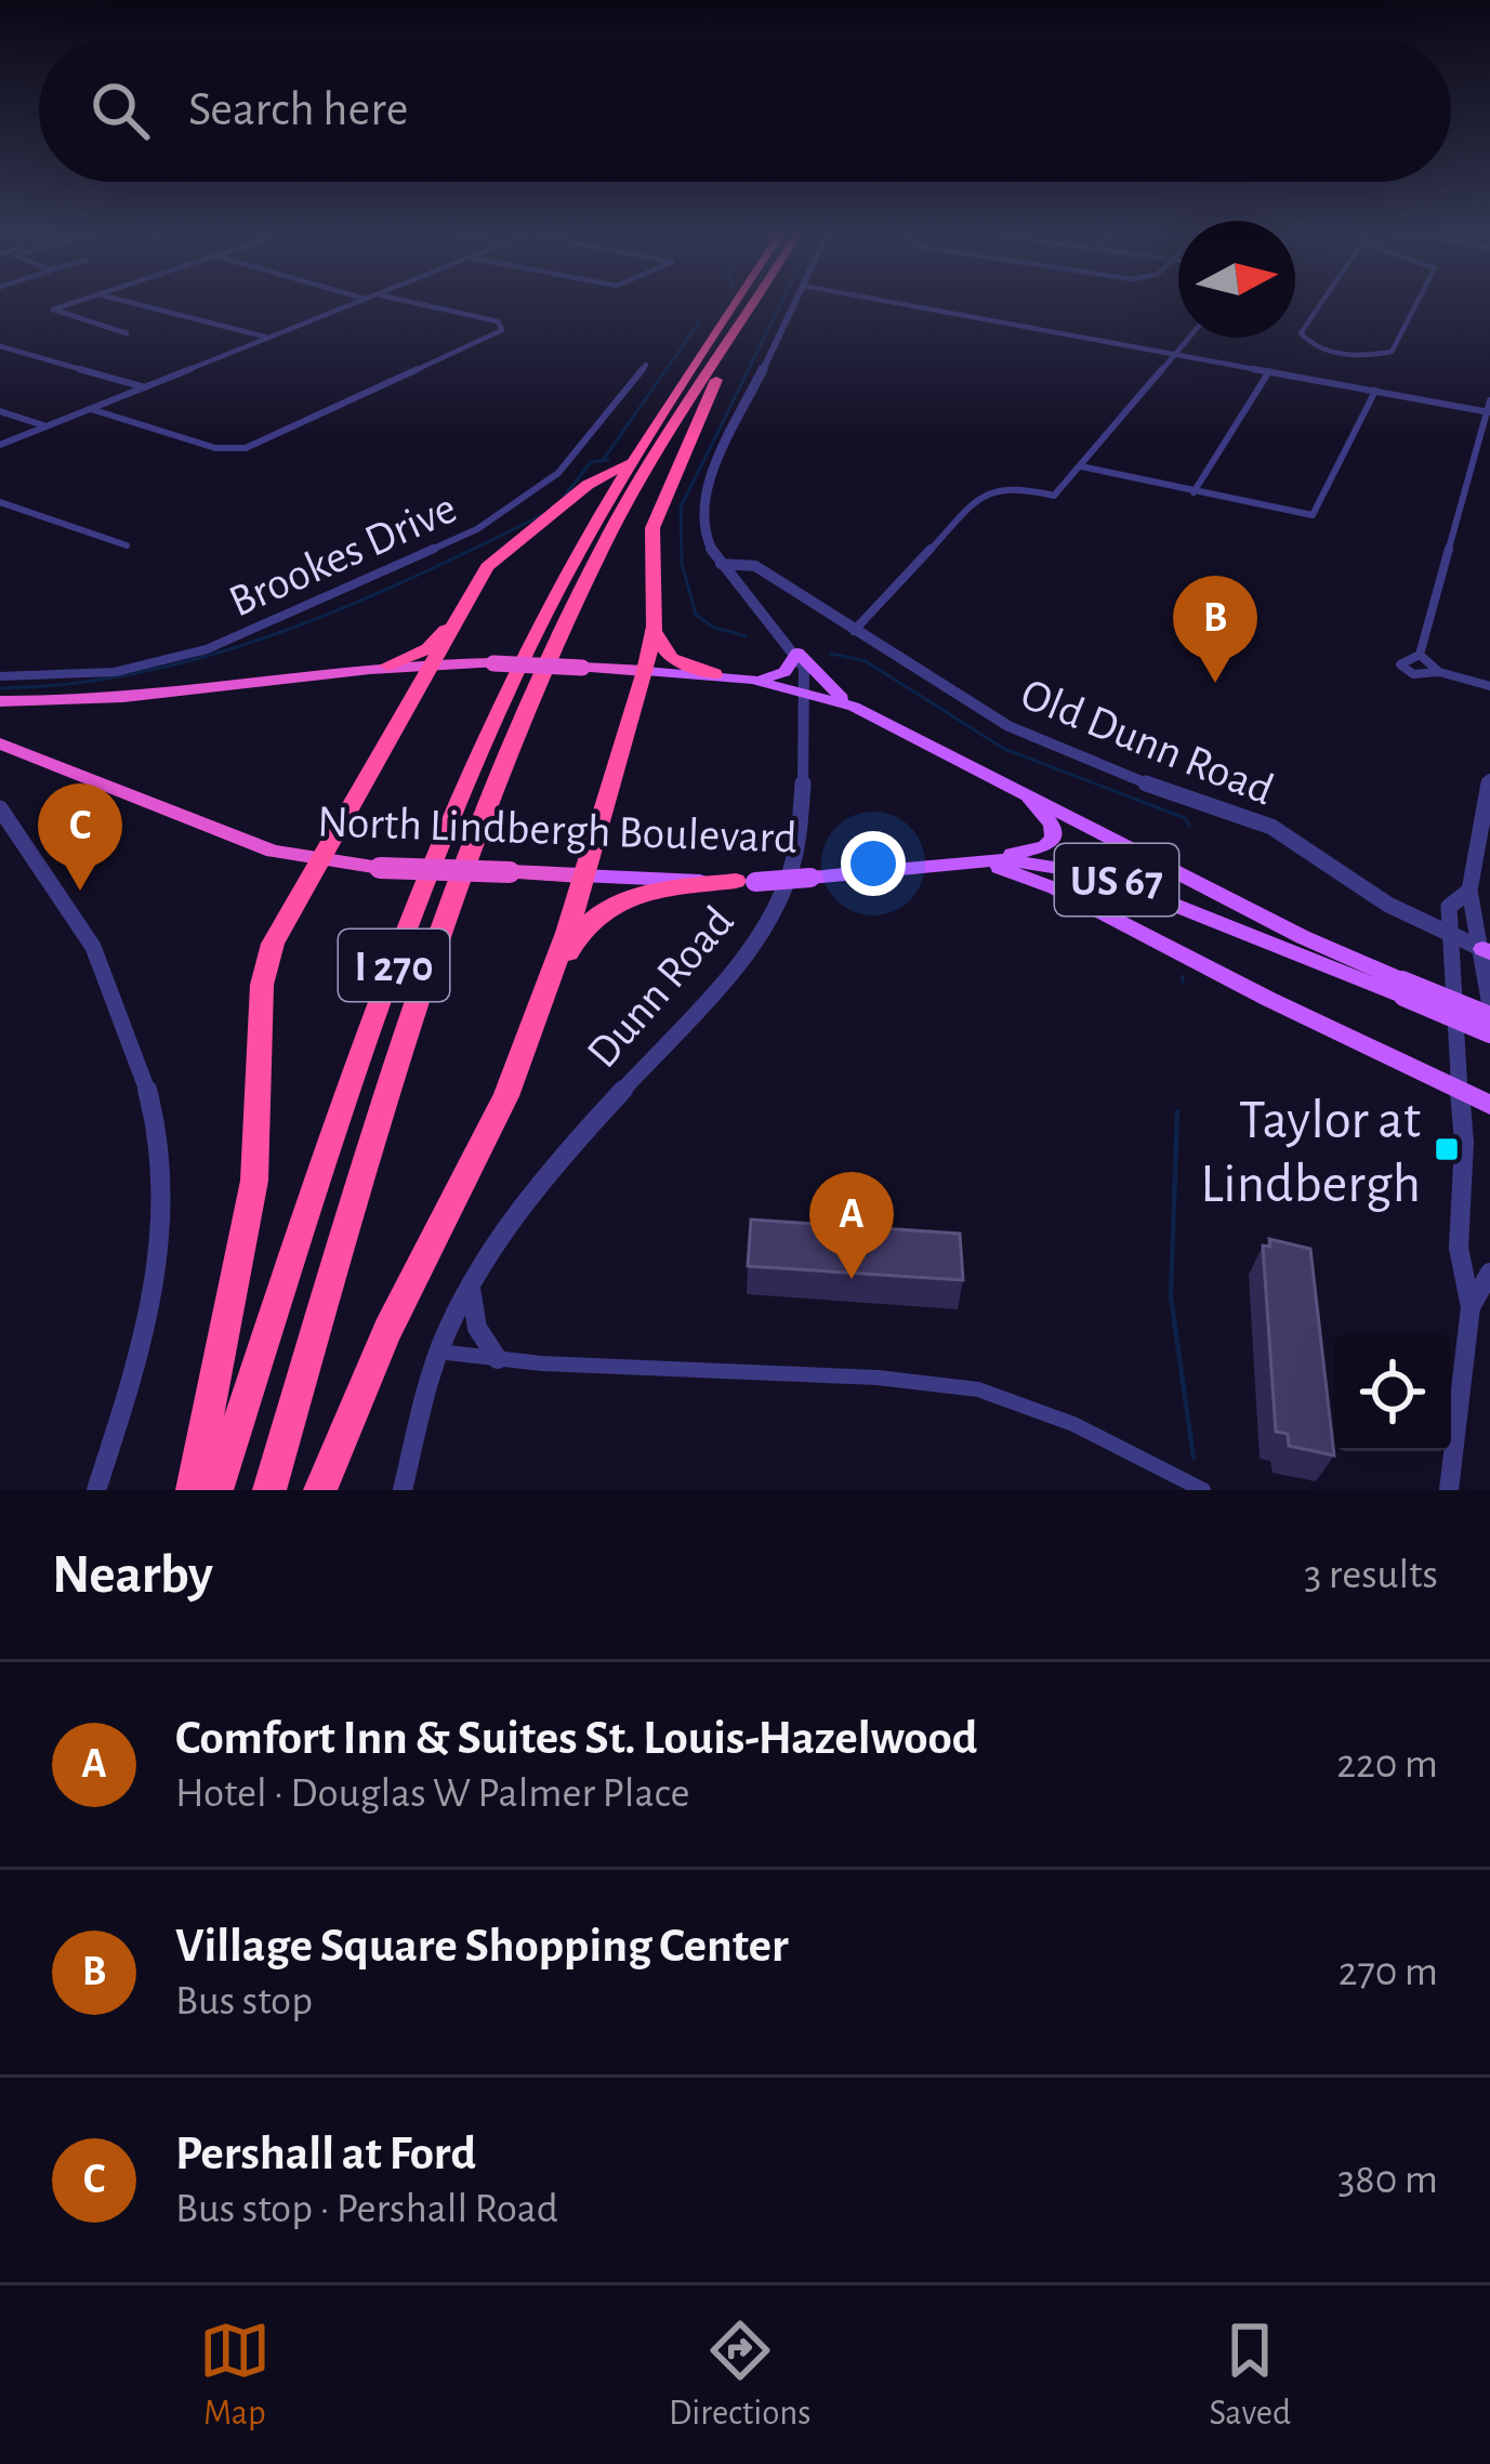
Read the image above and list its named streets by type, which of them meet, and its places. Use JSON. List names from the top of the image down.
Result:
{
  "streets": {
    "highway": ["North Lindbergh Boulevard", "US 67", "I 270"],
    "street": ["Brookes Drive", "Old Dunn Road", "Dunn Road"]
  },
  "crossings": [
    ["Old Dunn Road", "Dunn Road"],
    ["North Lindbergh Boulevard", "Dunn Road"]
  ],
  "places": {
    "transit": ["Taylor at Lindbergh"]
  },
  "north": "right",
  "page": {
    "search": "Search here",
    "pins": ["B", "C", "A"],
    "heading": ["Nearby", "3 results"],
    "list": [
      {
        "mark": "A",
        "name": "Comfort Inn & Suites St. Louis-Hazelwood",
        "note": "Hotel · Douglas W Palmer Place",
        "value": "220 m"
      },
      {
        "mark": "B",
        "name": "Village Square Shopping Center",
        "note": "Bus stop",
        "value": "270 m"
      },
      {
        "mark": "C",
        "name": "Pershall at Ford",
        "note": "Bus stop · Pershall Road",
        "value": "380 m"
      }
    ],
    "nav": ["Map", "Directions", "Saved"]
  }
}
